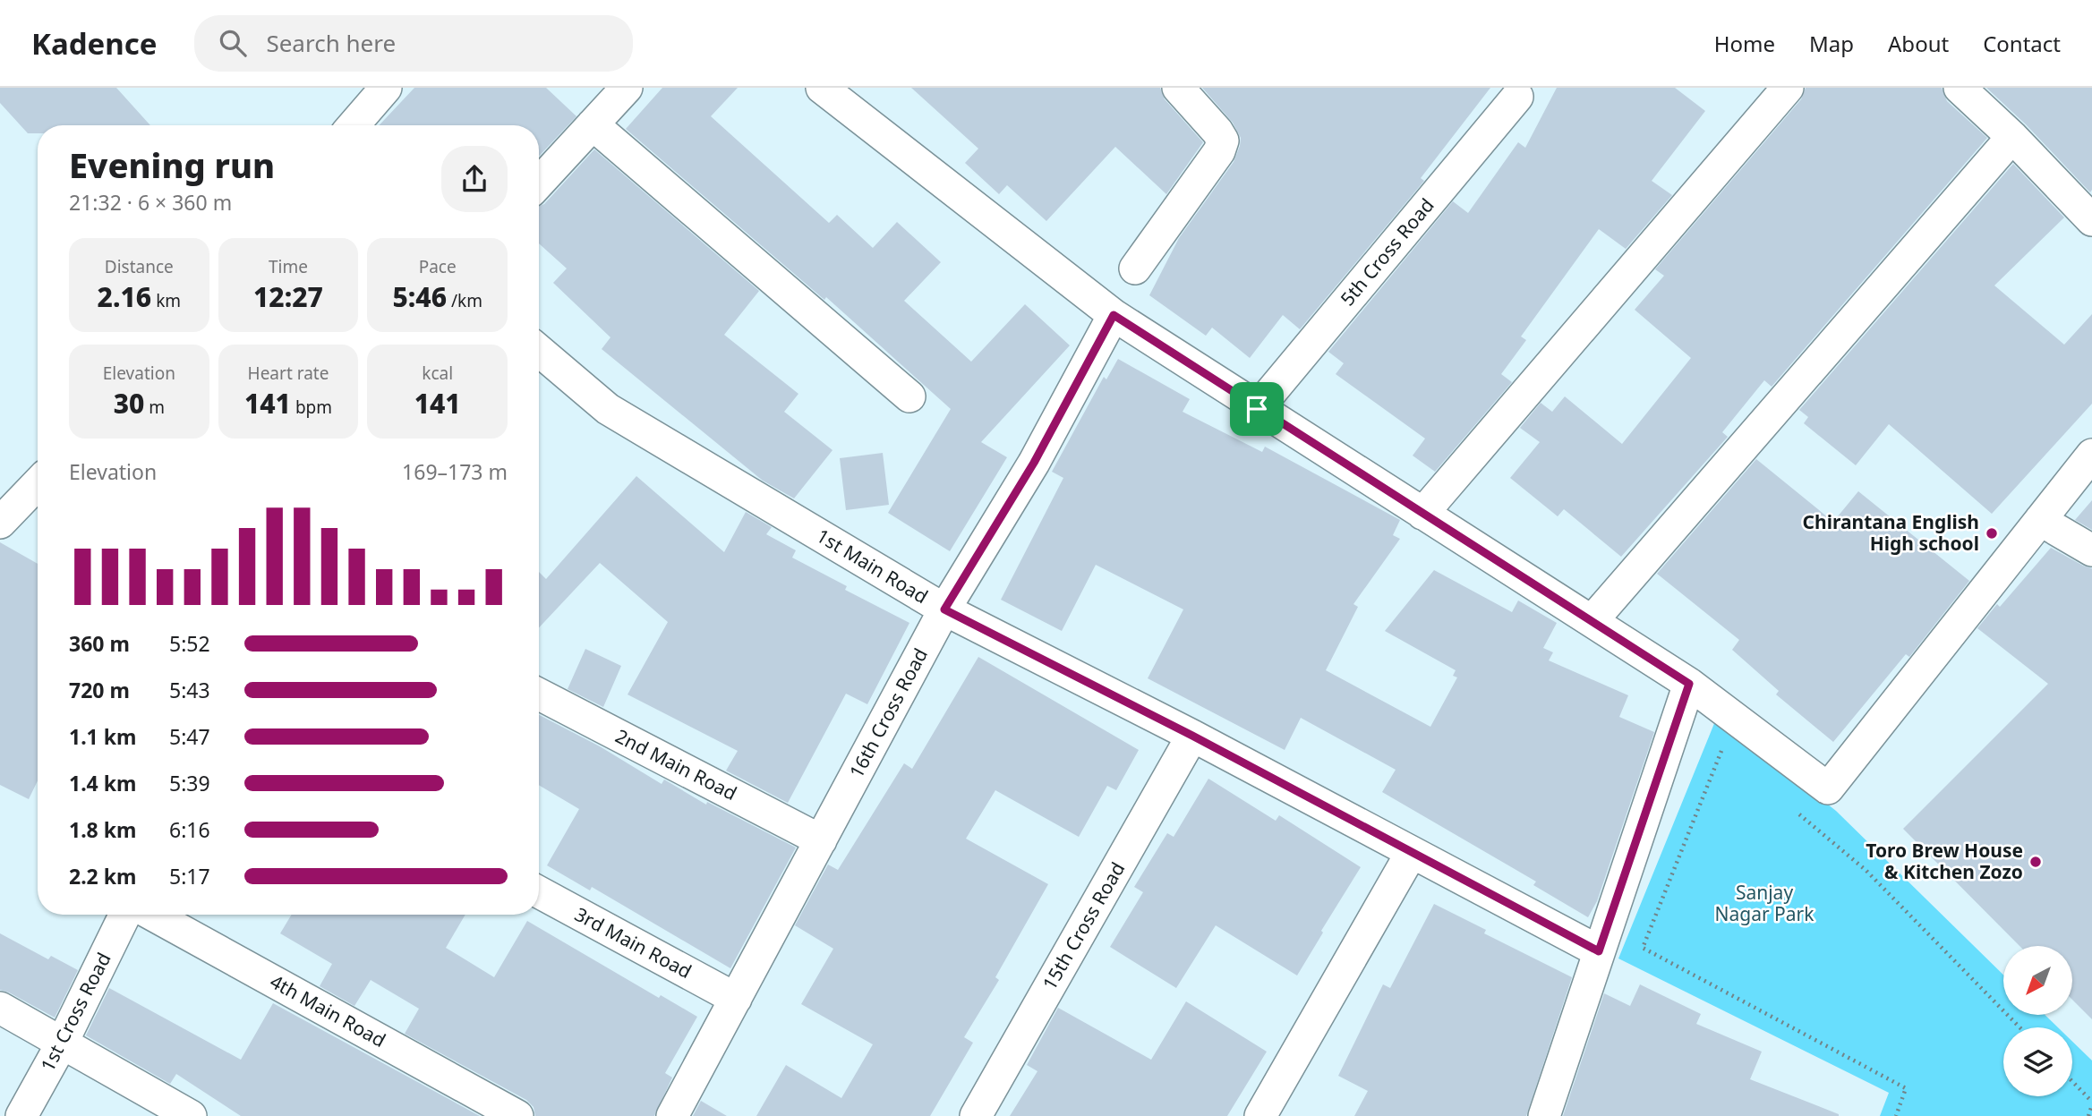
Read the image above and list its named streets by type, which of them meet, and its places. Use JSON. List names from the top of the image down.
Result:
{
  "streets": {
    "street": [
      "5th Cross Road",
      "1st Main Road",
      "16th Cross Road",
      "2nd Main Road",
      "15th Cross Road",
      "3rd Main Road",
      "4th Main Road",
      "1st Cross Road"
    ]
  },
  "crossings": [
    ["1st Main Road", "16th Cross Road"],
    ["1st Main Road", "15th Cross Road"],
    ["16th Cross Road", "2nd Main Road"],
    ["16th Cross Road", "3rd Main Road"]
  ],
  "parks": ["Sanjay Nagar Park"],
  "places": ["Chirantana English High school", "Toro Brew House & Kitchen Zozo"],
  "north": "bottom left",
  "page": {
    "header": "Kadence",
    "search": "Search here",
    "nav": [
      "Home",
      "Map",
      "About",
      "Contact"
    ],
    "heading": ["Evening run", "21:32 · 6 × 360 m"],
    "stats": [
      ["Distance", "2.16 km"],
      ["Time", "12:27"],
      ["Pace", "5:46 /km"],
      ["Elevation", "30 m"],
      ["Heart rate", "141 bpm"],
      ["kcal", "141"]
    ],
    "chart": ["Elevation", "169–173 m"],
    "list": [
      {
        "name": "360 m",
        "note": "5:52"
      },
      {
        "name": "720 m",
        "note": "5:43"
      },
      {
        "name": "1.1 km",
        "note": "5:47"
      },
      {
        "name": "1.4 km",
        "note": "5:39"
      },
      {
        "name": "1.8 km",
        "note": "6:16"
      },
      {
        "name": "2.2 km",
        "note": "5:17"
      }
    ]
  }
}
